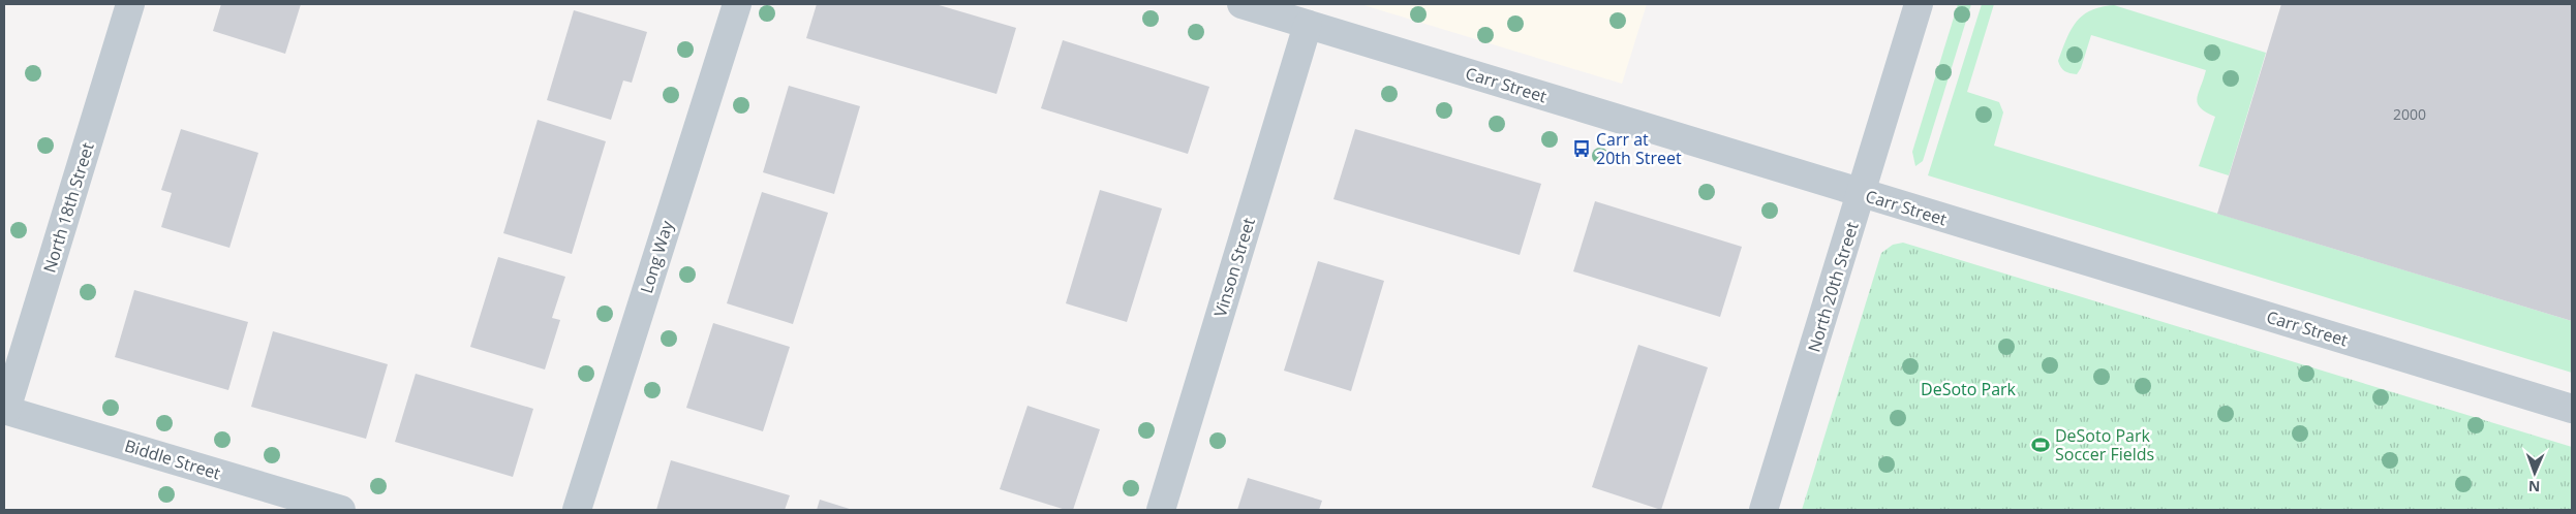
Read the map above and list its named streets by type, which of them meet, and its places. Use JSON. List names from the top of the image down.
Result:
{
  "streets": {
    "street": [
      "Carr Street",
      "North 18th Street",
      "Long Way",
      "Vinson Street",
      "North 20th Street",
      "Biddle Street"
    ]
  },
  "crossings": [
    ["Carr Street", "Vinson Street"],
    ["Carr Street", "North 20th Street"],
    ["North 18th Street", "Biddle Street"]
  ],
  "parks": ["DeSoto Park"],
  "places": {
    "bus stop": ["Carr at 20th Street"],
    "sports": ["DeSoto Park Soccer Fields"]
  },
  "house_numbers": ["2000"],
  "north": "bottom"
}
